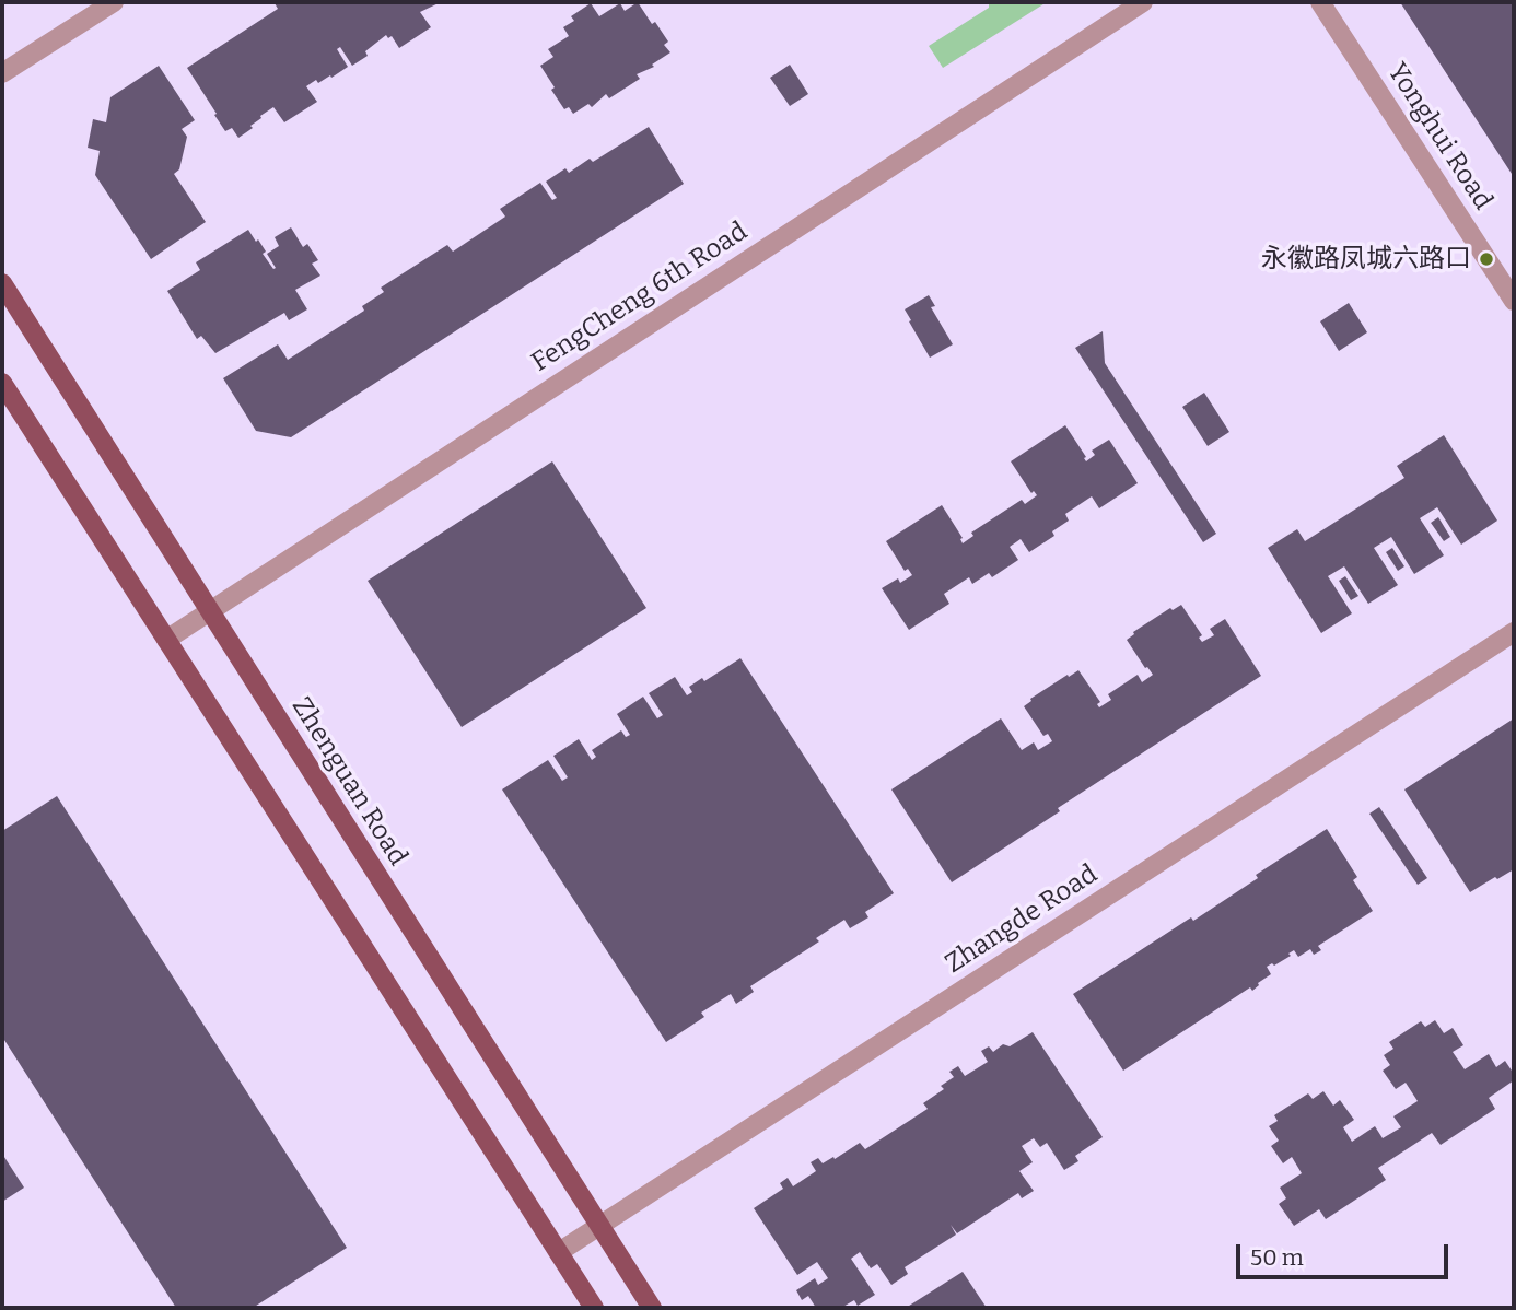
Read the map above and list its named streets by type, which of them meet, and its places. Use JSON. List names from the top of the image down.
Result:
{
  "streets": {
    "main road": ["Zhenguan Road"],
    "street": ["Yonghui Road", "FengCheng 6th Road", "Zhangde Road"]
  },
  "crossings": [
    ["FengCheng 6th Road", "Zhenguan Road"],
    ["Zhenguan Road", "Zhangde Road"]
  ],
  "places": ["永徽路凤城六路口"],
  "scale_bar": "50 m"
}
